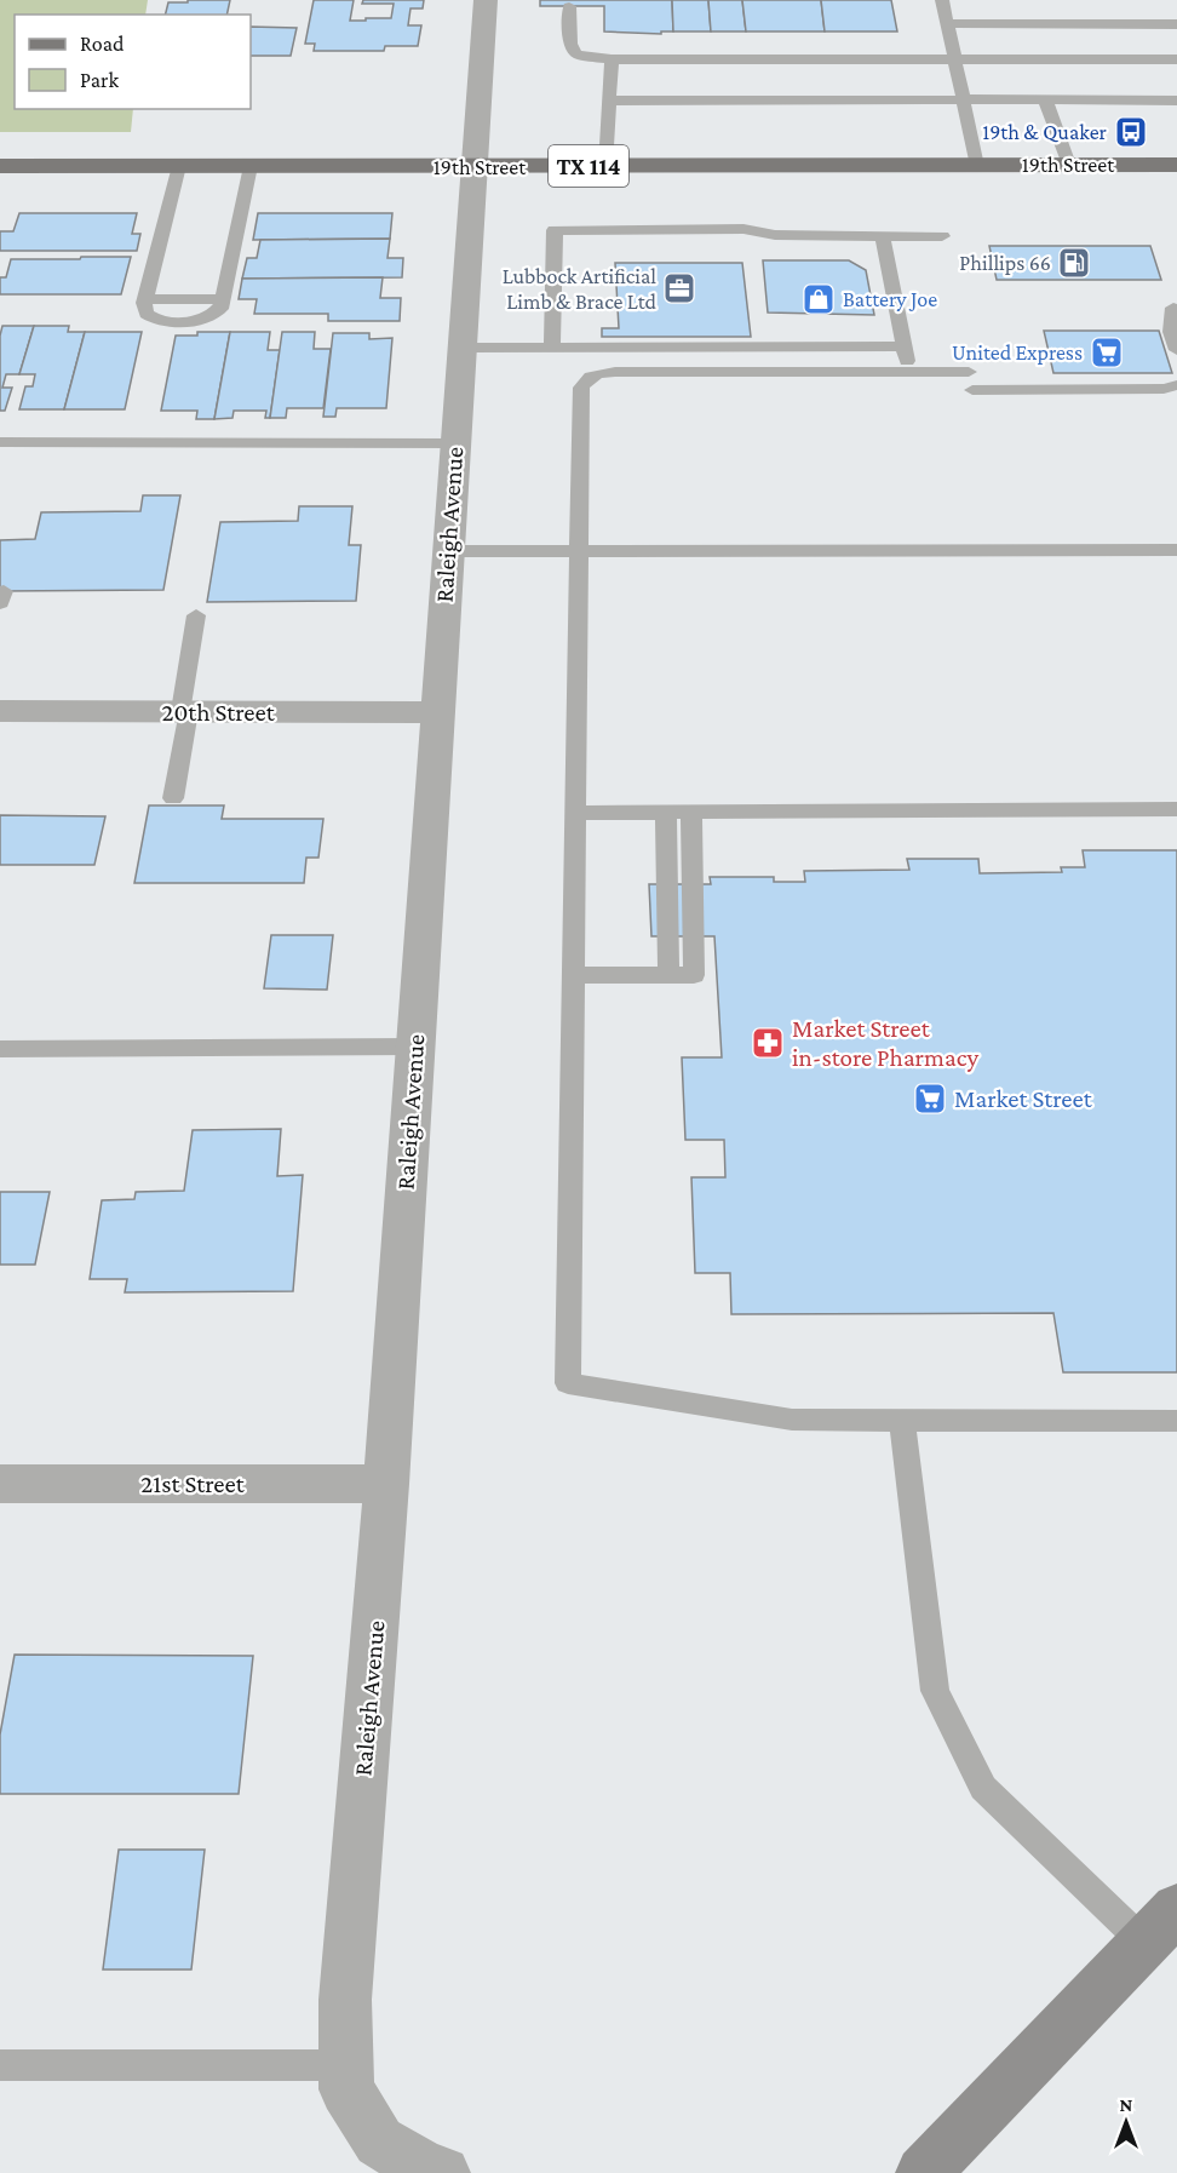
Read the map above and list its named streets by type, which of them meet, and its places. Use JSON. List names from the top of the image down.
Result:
{
  "streets": {
    "main road": ["19th Street", "TX 114"],
    "street": ["Raleigh Avenue", "20th Street", "21st Street"]
  },
  "crossings": [
    ["19th Street", "Raleigh Avenue"],
    ["Raleigh Avenue", "20th Street"],
    ["Raleigh Avenue", "21st Street"]
  ],
  "places": {
    "bus stop": ["19th & Quaker"],
    "fuel station": ["Phillips 66"],
    "office": ["Lubbock Artificial Limb & Brace Ltd"],
    "shop": ["Battery Joe"],
    "supermarket": ["United Express", "Market Street"],
    "pharmacy": ["Market Street in-store Pharmacy"]
  },
  "legend": ["Road", "Park"],
  "north": "top"
}
